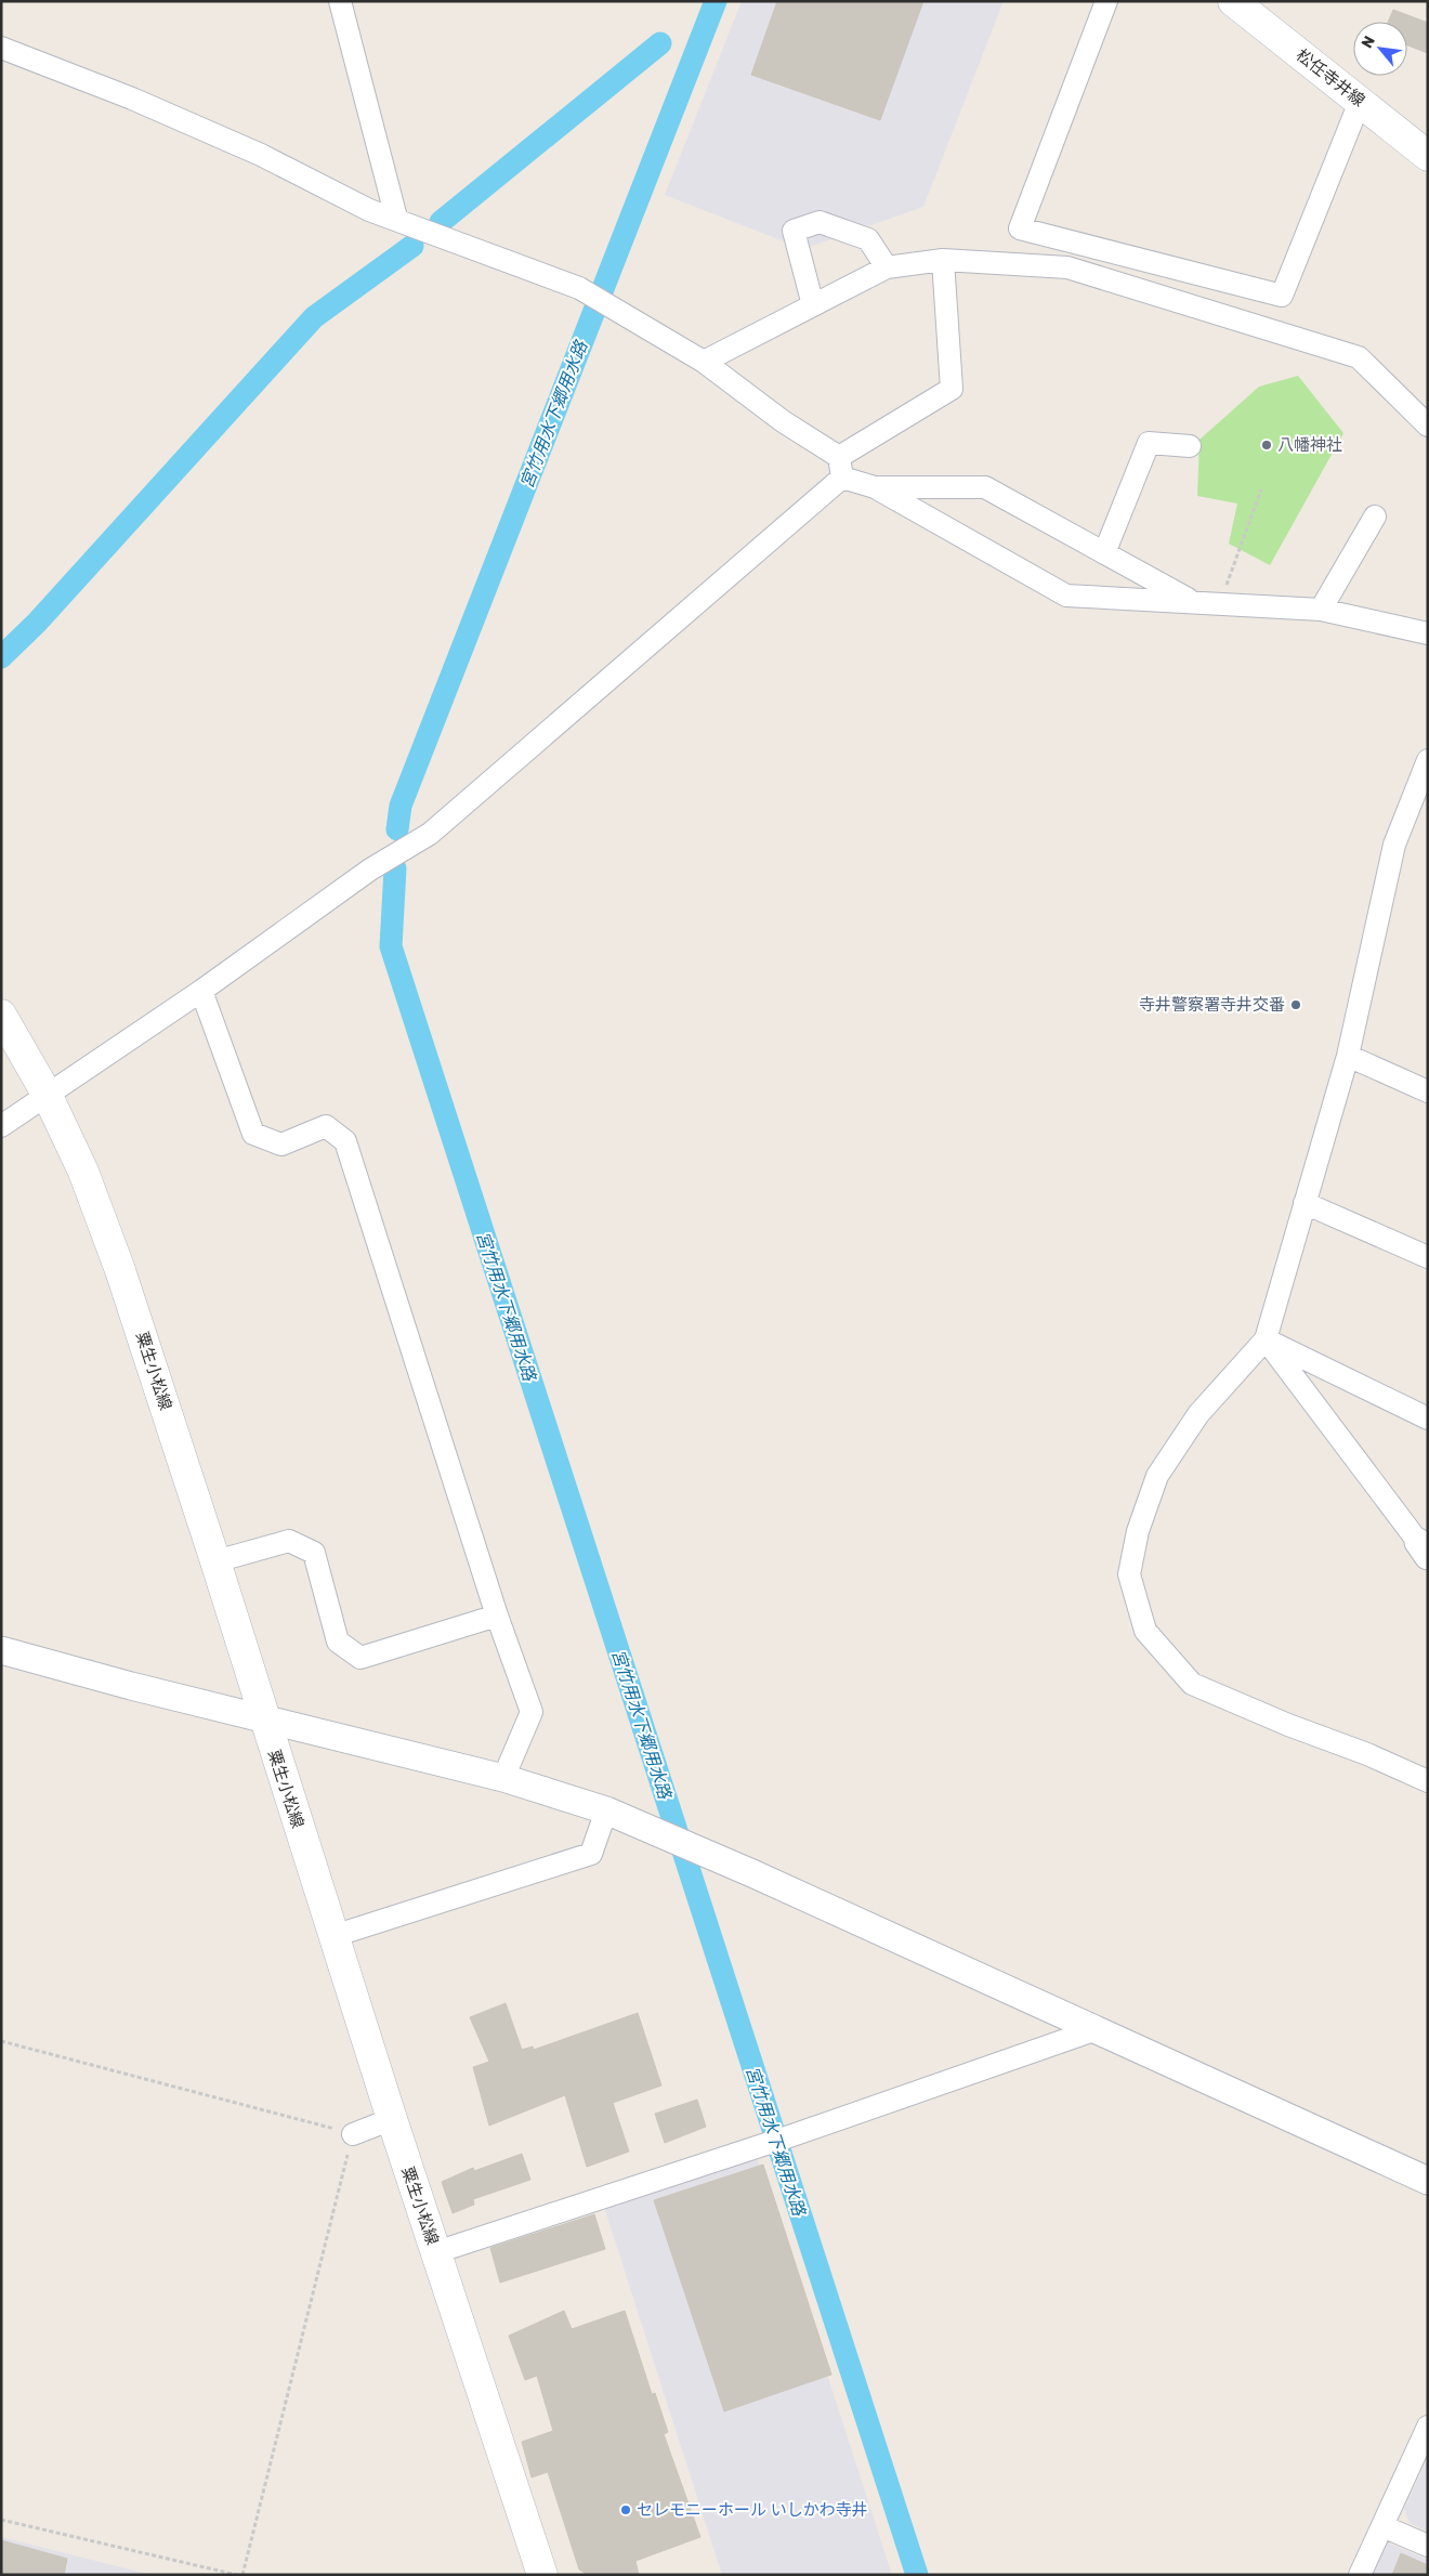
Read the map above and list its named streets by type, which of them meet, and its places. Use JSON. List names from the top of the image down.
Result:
{
  "streets": {
    "main road": ["松任寺井線", "粟生小松線"]
  },
  "water": ["宮竹用水下郷用水路"],
  "places": ["八幡神社", "寺井警察署寺井交番", "セレモニーホール いしかわ寺井"],
  "north": "top left"
}
